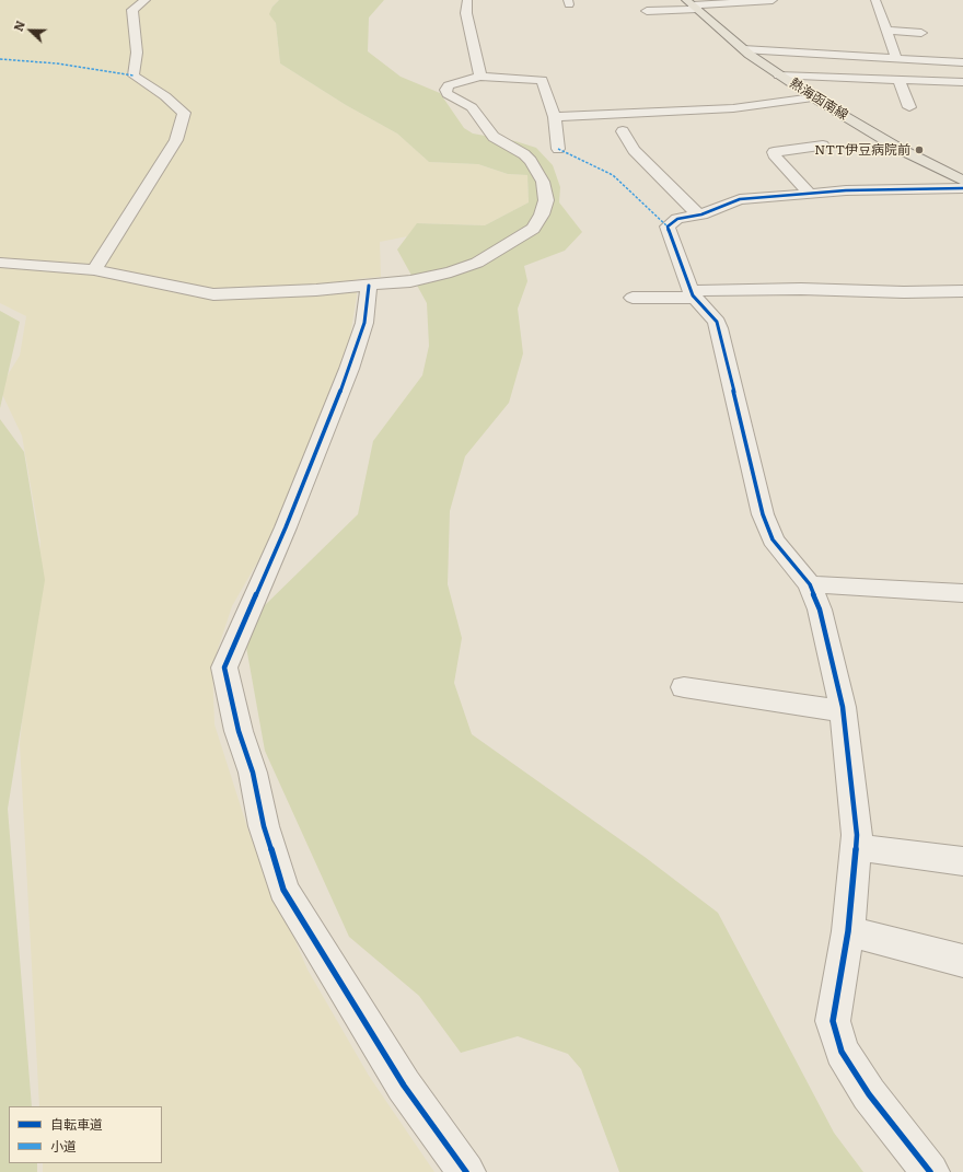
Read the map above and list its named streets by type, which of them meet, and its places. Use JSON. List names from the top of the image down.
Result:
{
  "streets": {
    "main road": ["熱海函南線"]
  },
  "places": ["NTT伊豆病院前"],
  "legend": ["自転車道", "小道"],
  "north": "left"
}
